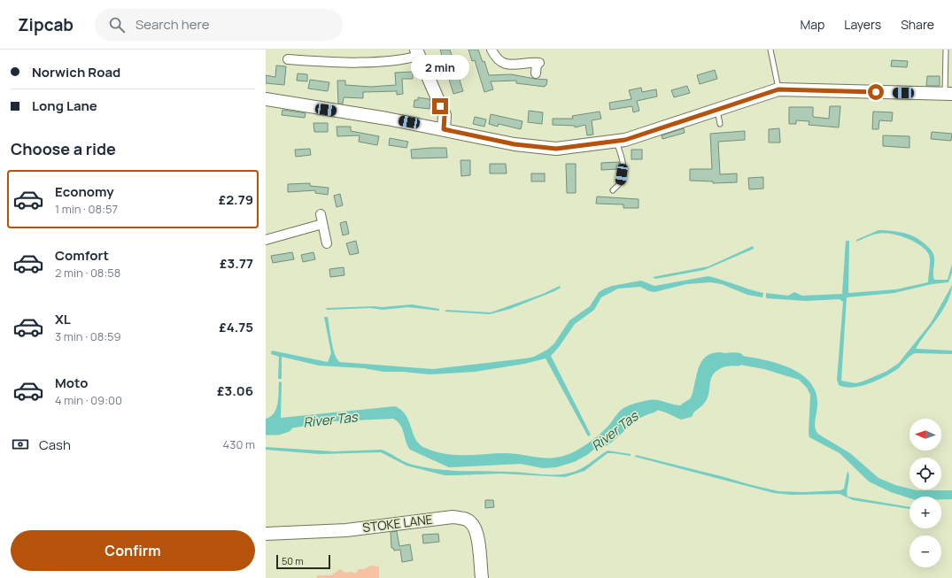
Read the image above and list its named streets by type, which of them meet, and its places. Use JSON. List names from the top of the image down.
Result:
{
  "streets": {
    "street": ["STOKE LANE"]
  },
  "water": ["River Tas"],
  "scale_bar": "50 m",
  "north": "left",
  "page": {
    "header": "Zipcab",
    "search": "Search here",
    "nav": ["Map", "Layers", "Share"],
    "banner": ["Norwich Road", "Long Lane"],
    "bubble": "2 min",
    "heading": "Choose a ride",
    "list": [
      {
        "name": "Economy",
        "note": "1 min · 08:57",
        "value": "£2.79"
      },
      {
        "name": "Comfort",
        "note": "2 min · 08:58",
        "value": "£3.77"
      },
      {
        "name": "XL",
        "note": "3 min · 08:59",
        "value": "£4.75"
      },
      {
        "name": "Moto",
        "note": "4 min · 09:00",
        "value": "£3.06"
      }
    ],
    "map_buttons": ["+", "−"],
    "pay": ["Cash", "430 m"],
    "buttons": "Confirm",
    "scale": "50 m"
  }
}
